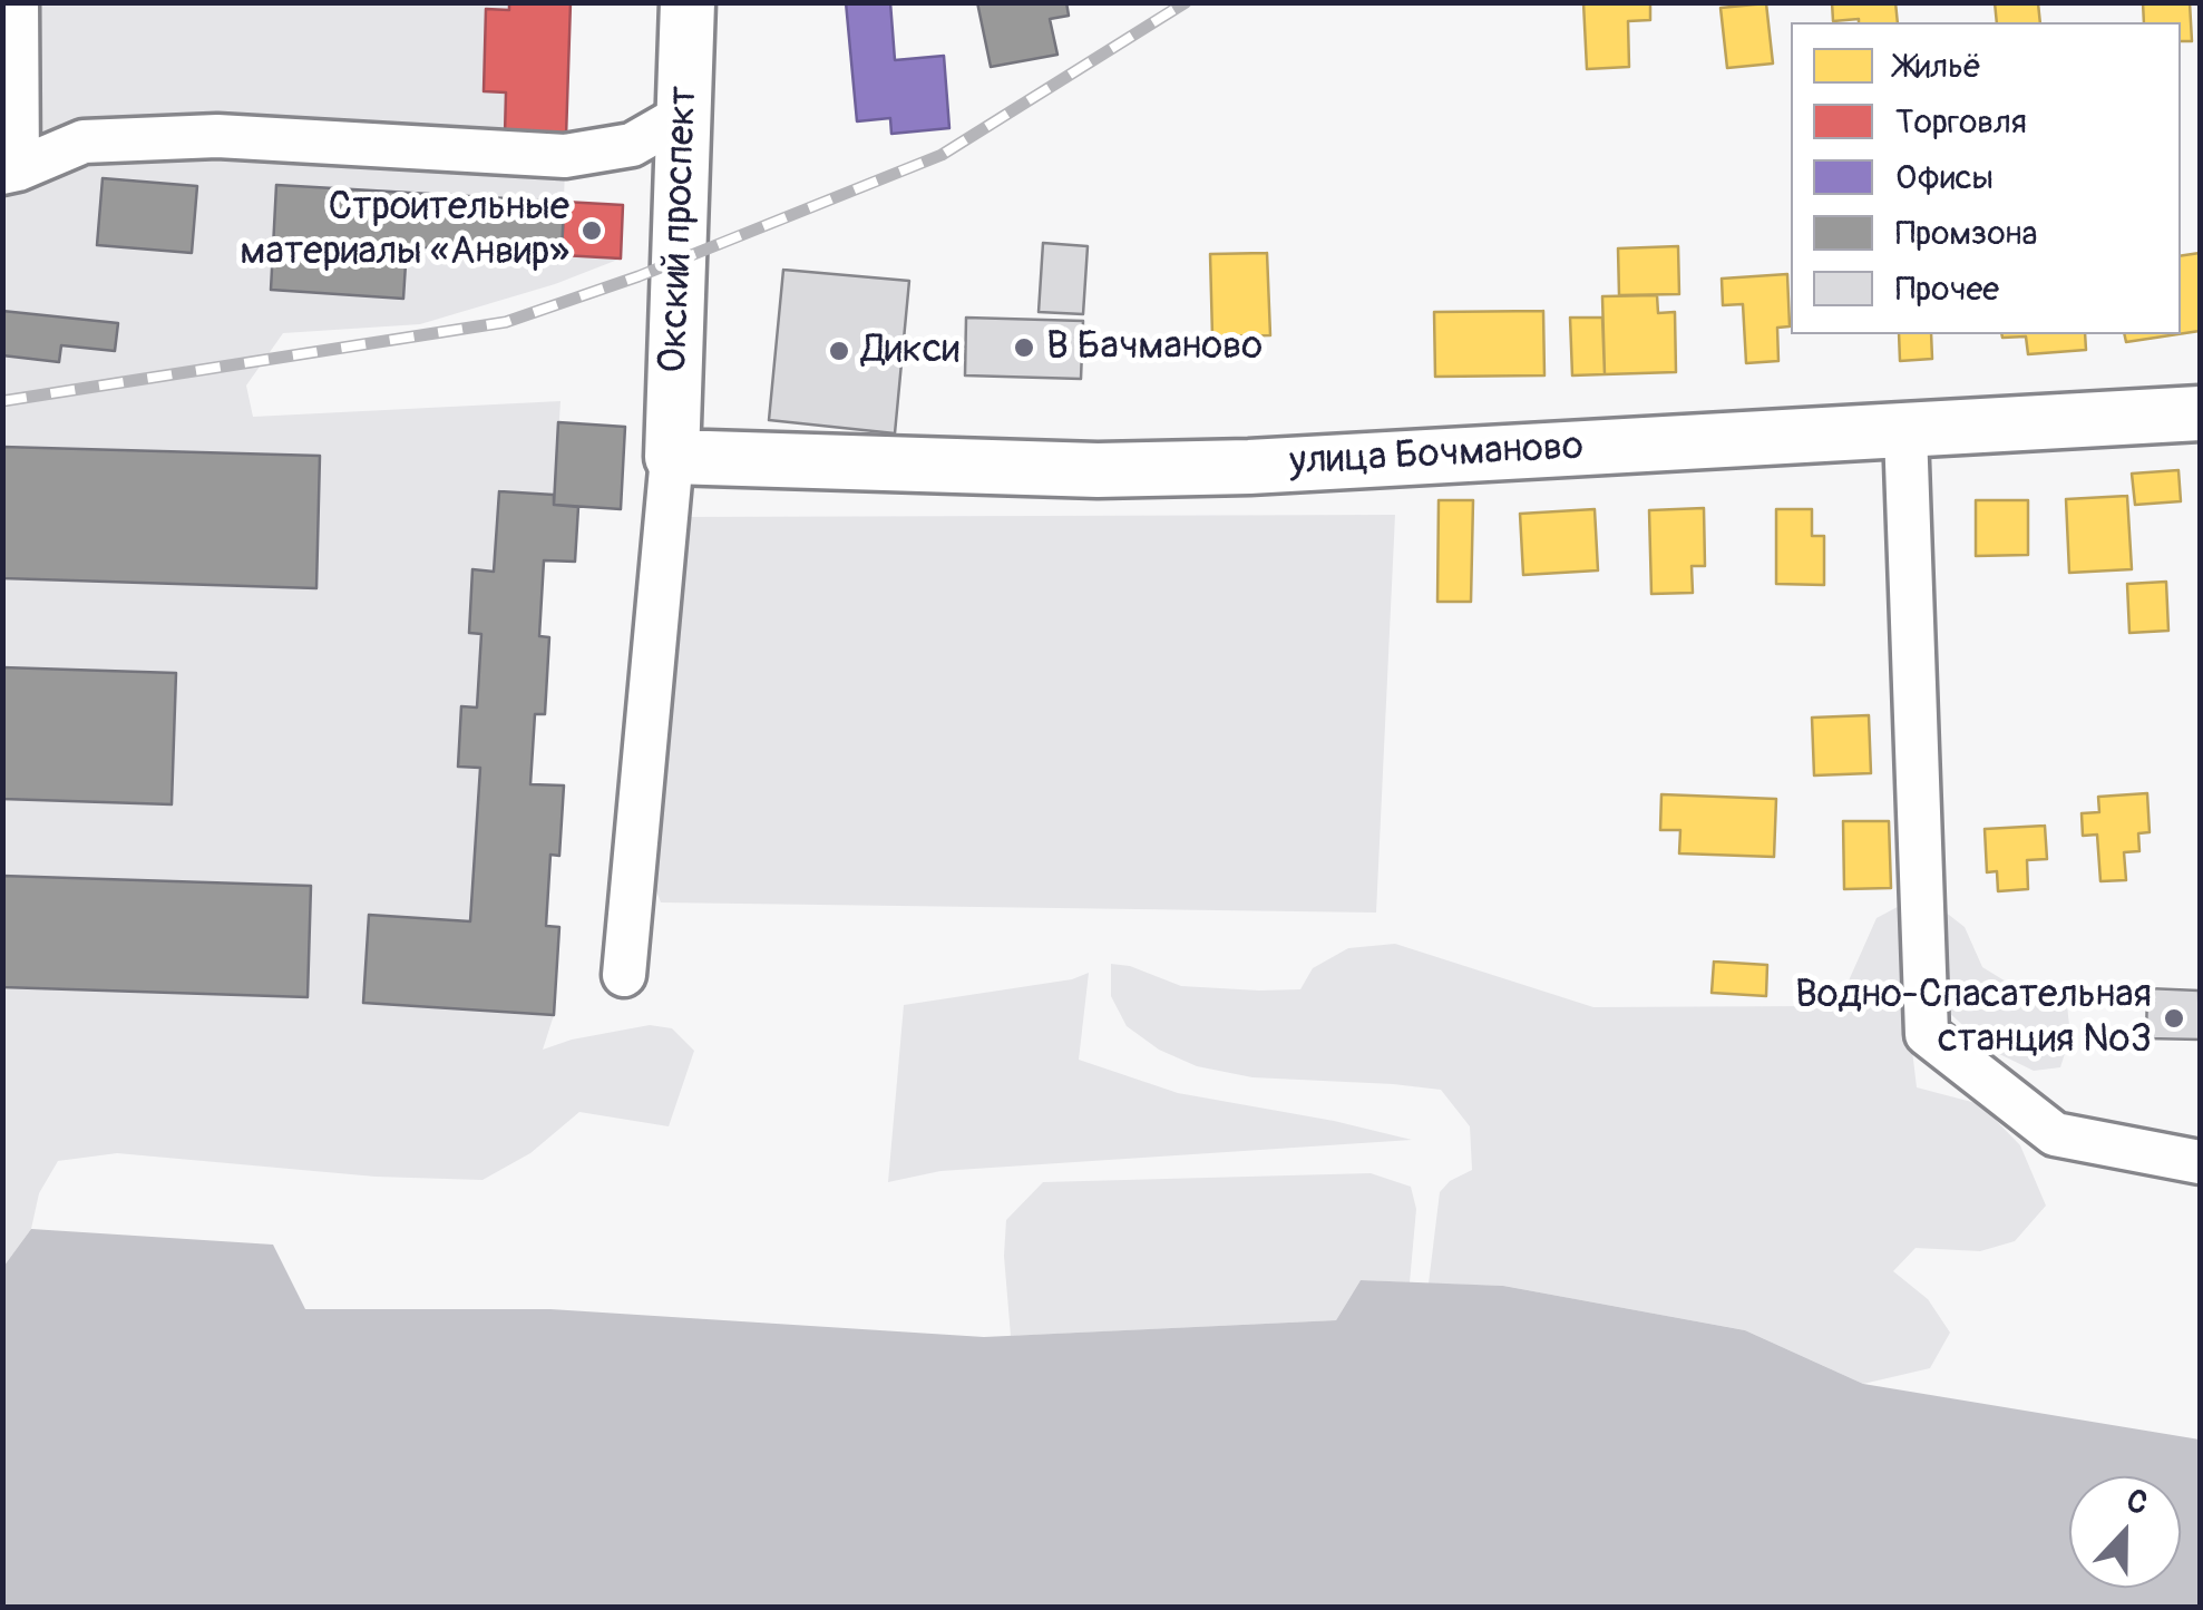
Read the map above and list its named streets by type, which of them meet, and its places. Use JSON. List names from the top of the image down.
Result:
{
  "streets": {
    "main road": ["Окский проспект", "улица Бочманово"]
  },
  "crossings": [
    ["Окский проспект", "улица Бочманово"]
  ],
  "places": [
    "Строительные материалы «Анвир»",
    "В Бачманово",
    "Дикси",
    "Водно-Спасательная станция №3"
  ],
  "legend": [
    "Жильё",
    "Торговля",
    "Офисы",
    "Промзона",
    "Прочее"
  ],
  "north": "top"
}
